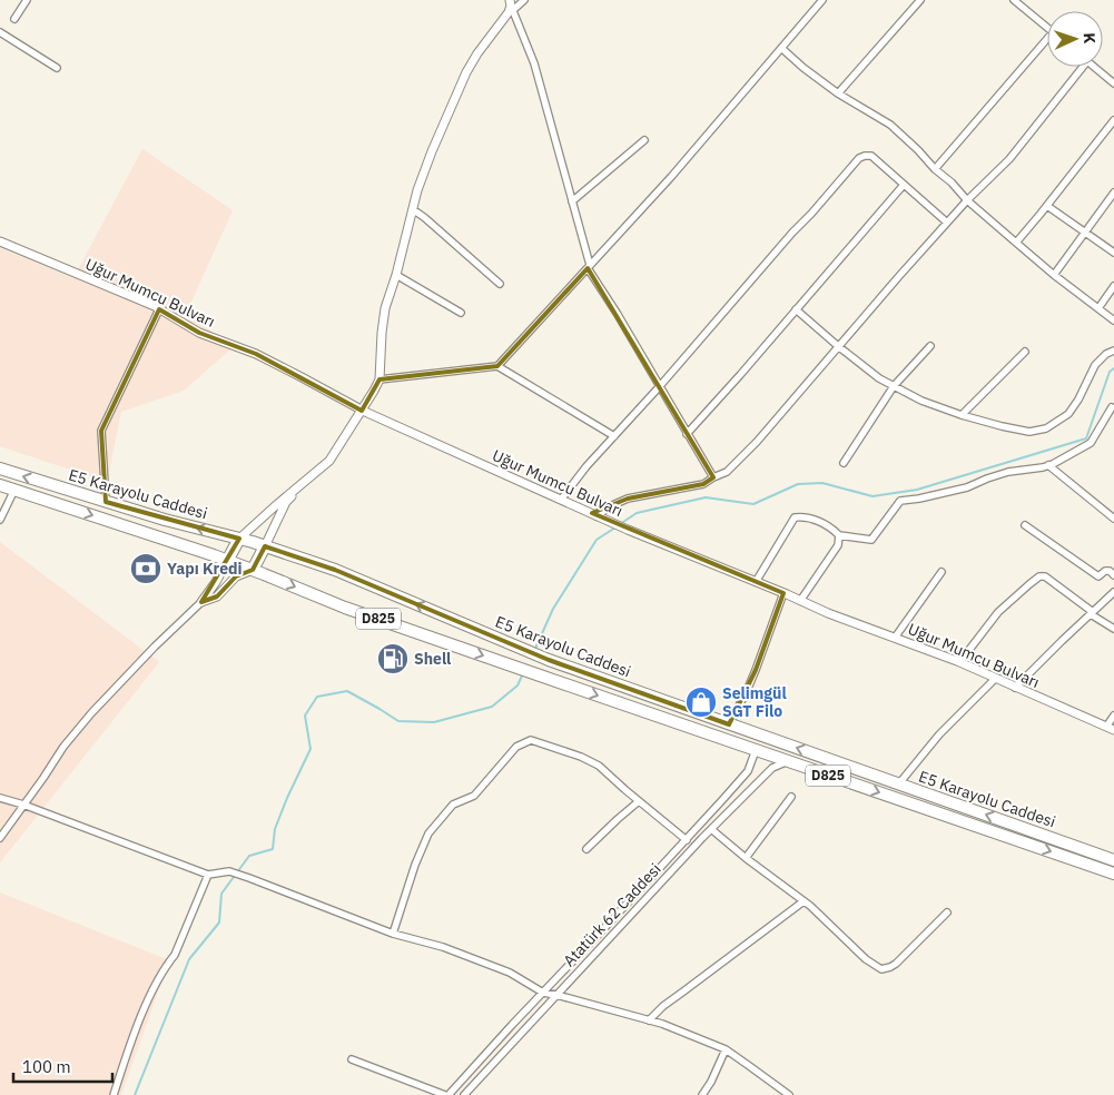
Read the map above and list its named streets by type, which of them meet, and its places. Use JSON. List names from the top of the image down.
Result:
{
  "streets": {
    "highway": ["E5 Karayolu Caddesi", "D825"],
    "street": ["Uğur Mumcu Bulvarı", "Atatürk 62 Caddesi"]
  },
  "crossings": [
    ["E5 Karayolu Caddesi", "Atatürk 62 Caddesi"]
  ],
  "places": {
    "bank": ["Yapı Kredi"],
    "fuel station": ["Shell"],
    "shop": ["Selimgül SGT Filo"]
  },
  "scale_bar": "100 m",
  "north": "right"
}
